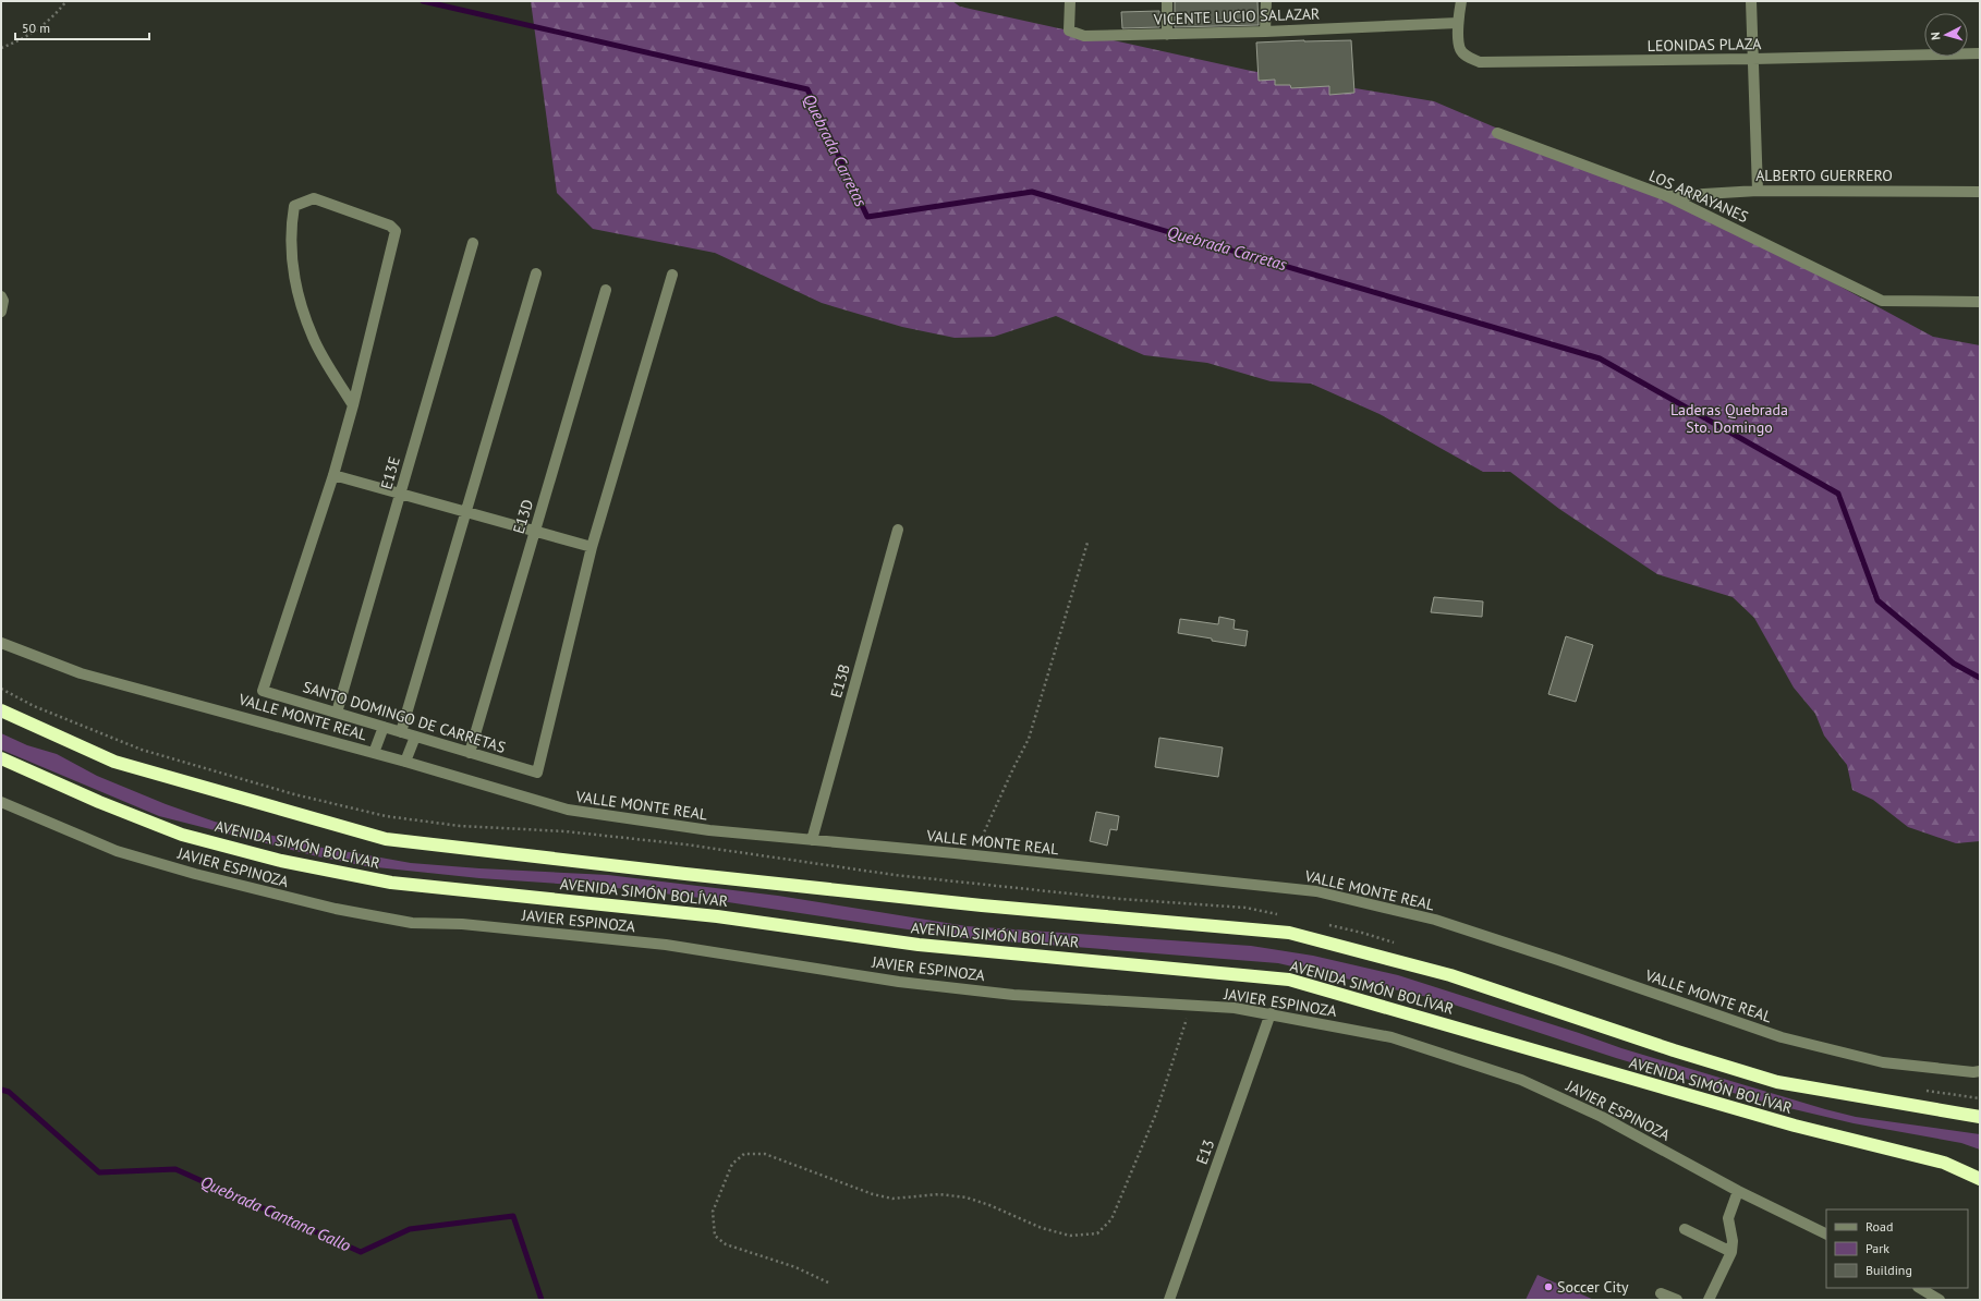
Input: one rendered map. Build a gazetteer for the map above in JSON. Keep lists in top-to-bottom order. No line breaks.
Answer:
{"streets":{"highway":["AVENIDA SIMÓN BOLÍVAR"],"street":["VICENTE LUCIO SALAZAR","LEONIDAS PLAZA","ALBERTO GUERRERO","LOS ARRAYANES","E13E","E13D","E13B","VALLE MONTE REAL","SANTO DOMINGO DE CARRETAS","JAVIER ESPINOZA","E13"]},"crossings":[["VICENTE LUCIO SALAZAR","LEONIDAS PLAZA"],["ALBERTO GUERRERO","LOS ARRAYANES"],["E13E","SANTO DOMINGO DE CARRETAS"],["E13D","SANTO DOMINGO DE CARRETAS"],["E13B","VALLE MONTE REAL"],["JAVIER ESPINOZA","E13"]],"water":["Quebrada Carretas","Quebrada Cantana Gallo"],"parks":["Laderas Quebrada Sto. Domingo"],"places":["Soccer City"],"legend":["Road","Park","Building"],"scale_bar":"50 m","north":"left"}
